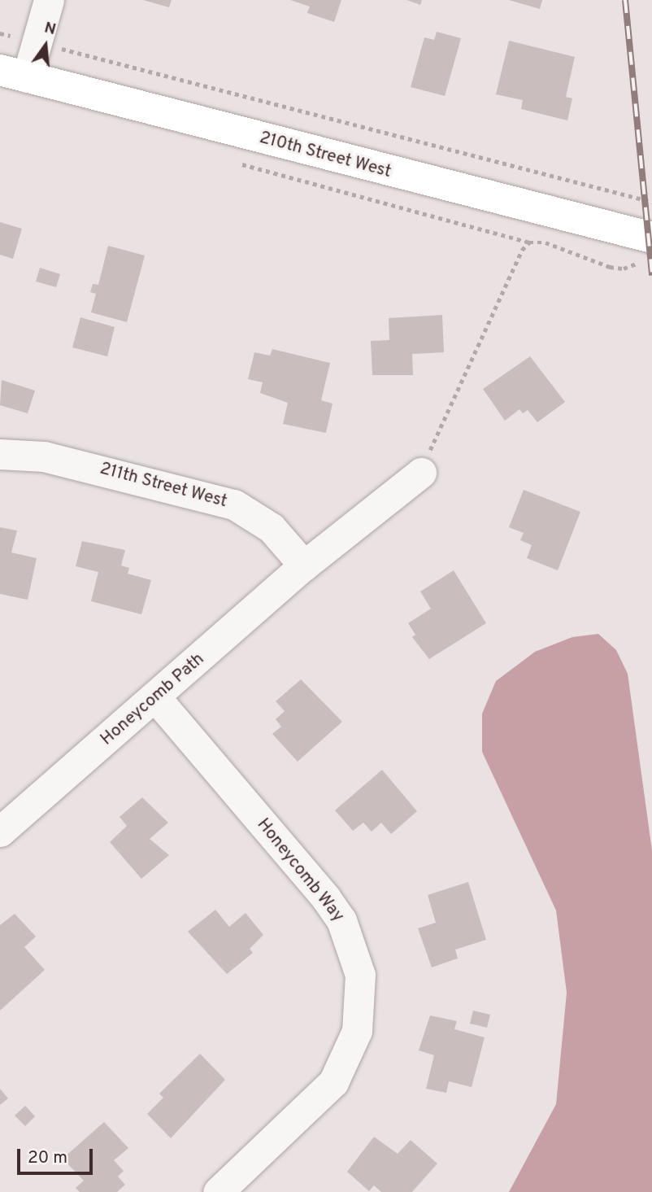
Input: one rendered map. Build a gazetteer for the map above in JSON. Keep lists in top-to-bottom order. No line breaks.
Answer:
{"streets":{"street":["210th Street West","211th Street West","Honeycomb Path","Honeycomb Way"]},"crossings":[["211th Street West","Honeycomb Path"],["Honeycomb Path","Honeycomb Way"]],"scale_bar":"20 m","north":"top"}
